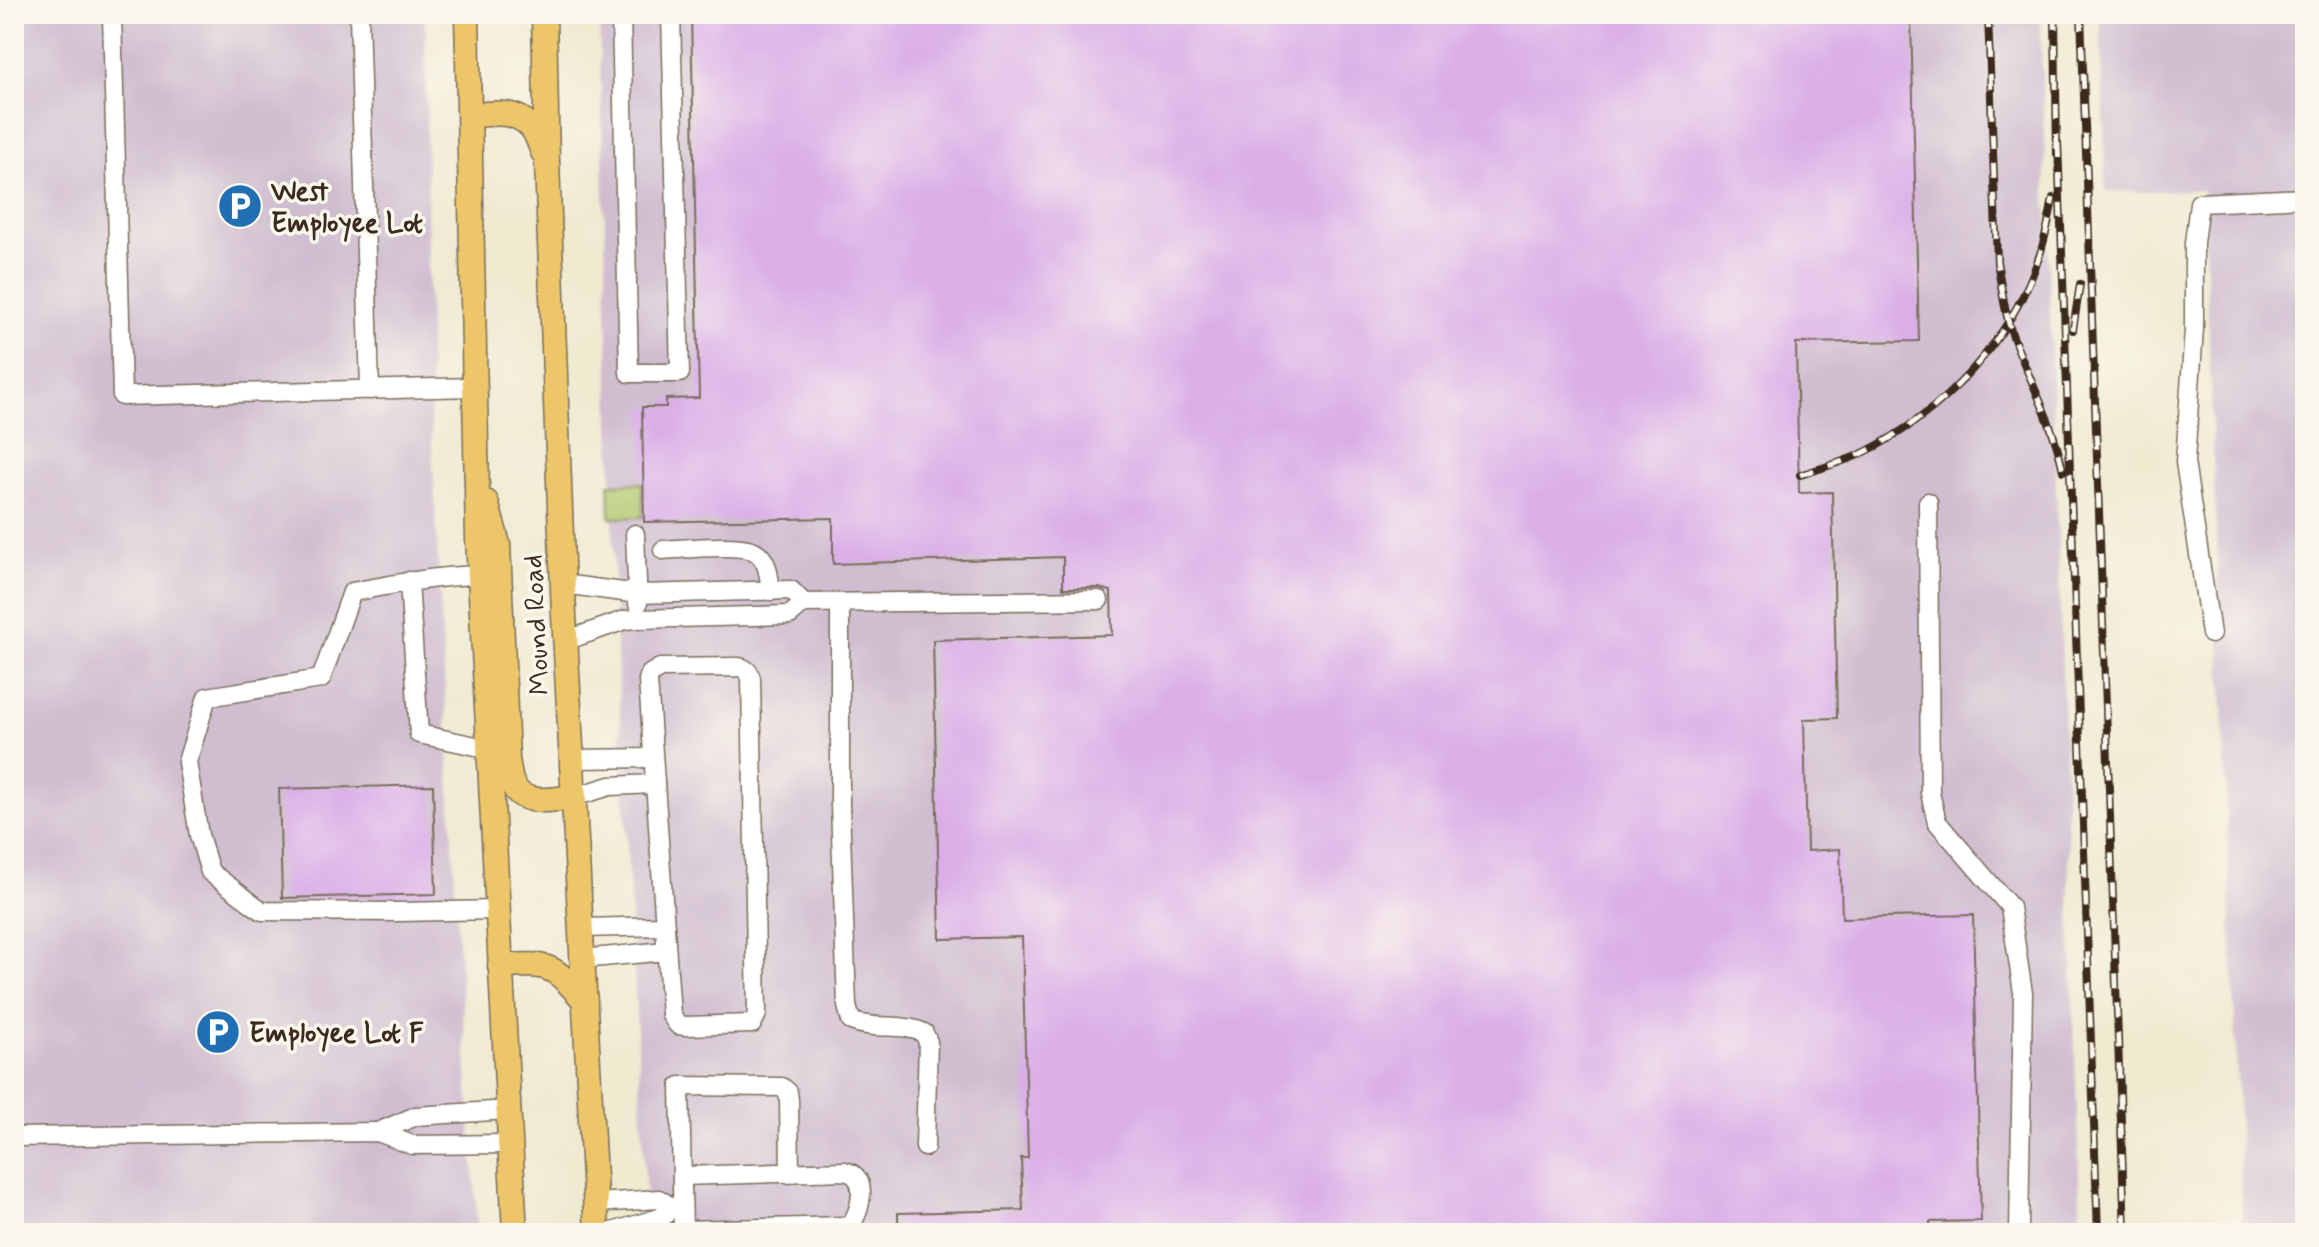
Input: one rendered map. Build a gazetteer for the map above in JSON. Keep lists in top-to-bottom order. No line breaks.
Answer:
{"streets":{"main road":["Mound Road"]},"places":{"parking":["West Employee Lot","Employee Lot F"]}}
